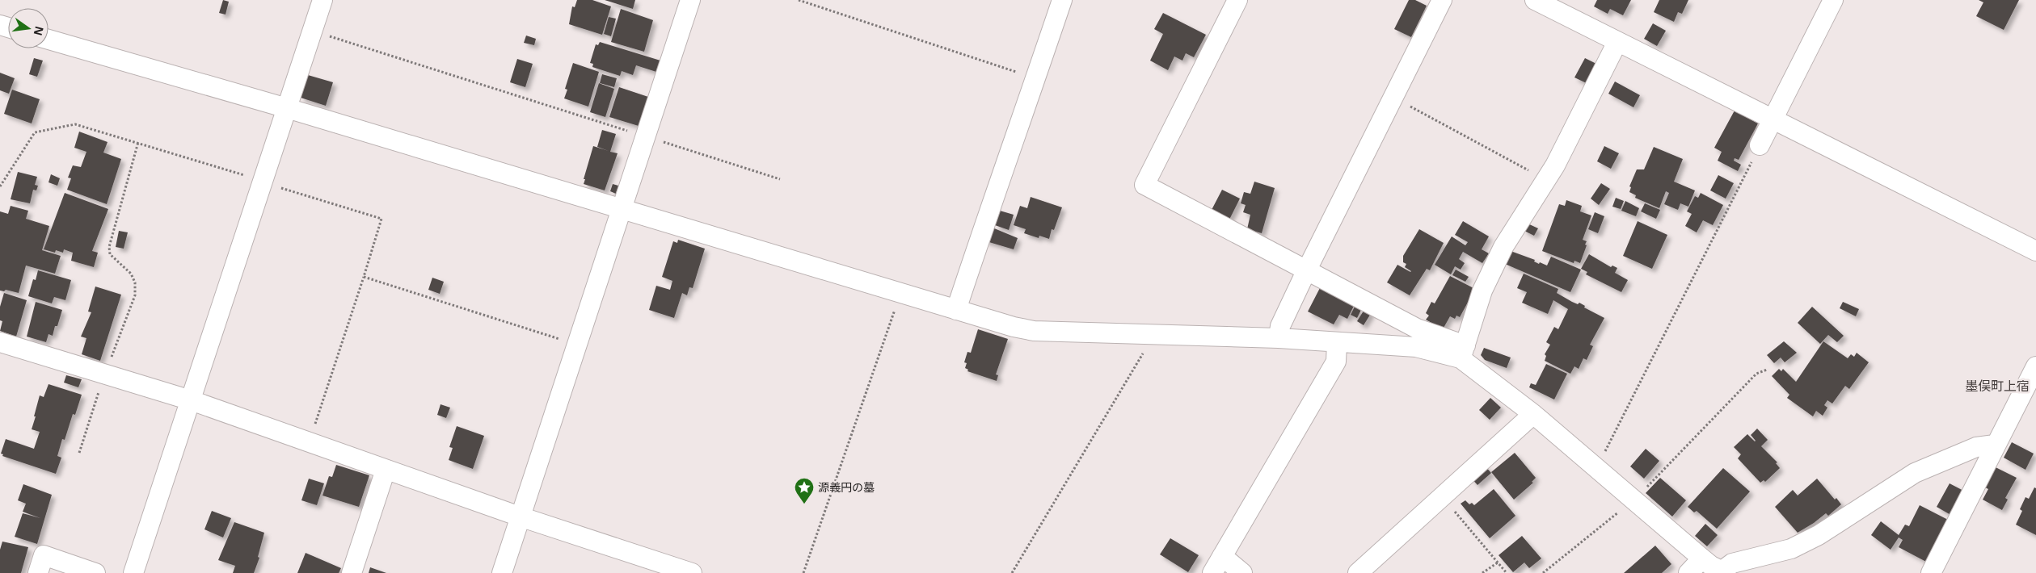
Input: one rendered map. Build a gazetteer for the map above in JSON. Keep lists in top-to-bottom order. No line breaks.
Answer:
{"districts":["墨俣町上宿"],"places":{"place":["源義円の墓"]},"north":"right"}
